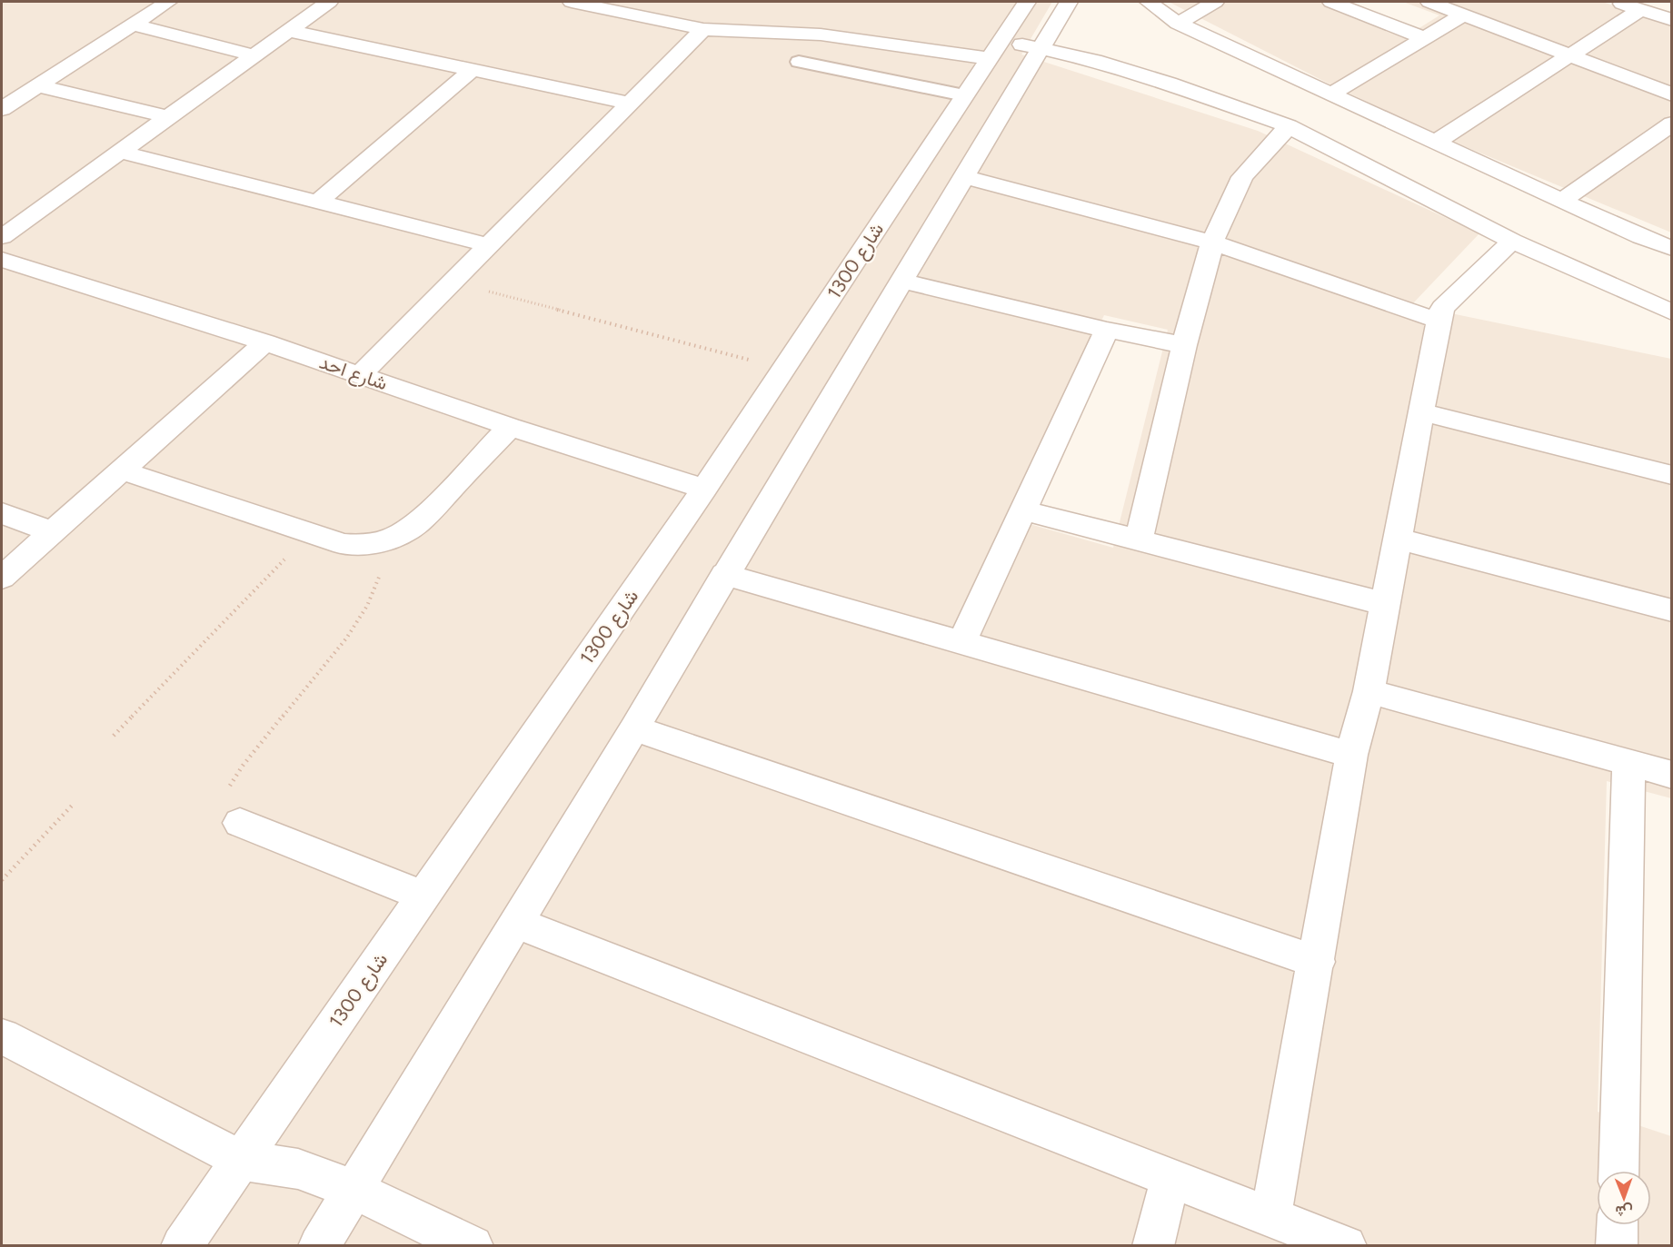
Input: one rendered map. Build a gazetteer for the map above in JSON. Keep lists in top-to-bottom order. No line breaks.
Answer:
{"streets":{"street":["شارع 1300","شارع احد"]},"crossings":[["شارع 1300","شارع احد"]],"north":"bottom"}
